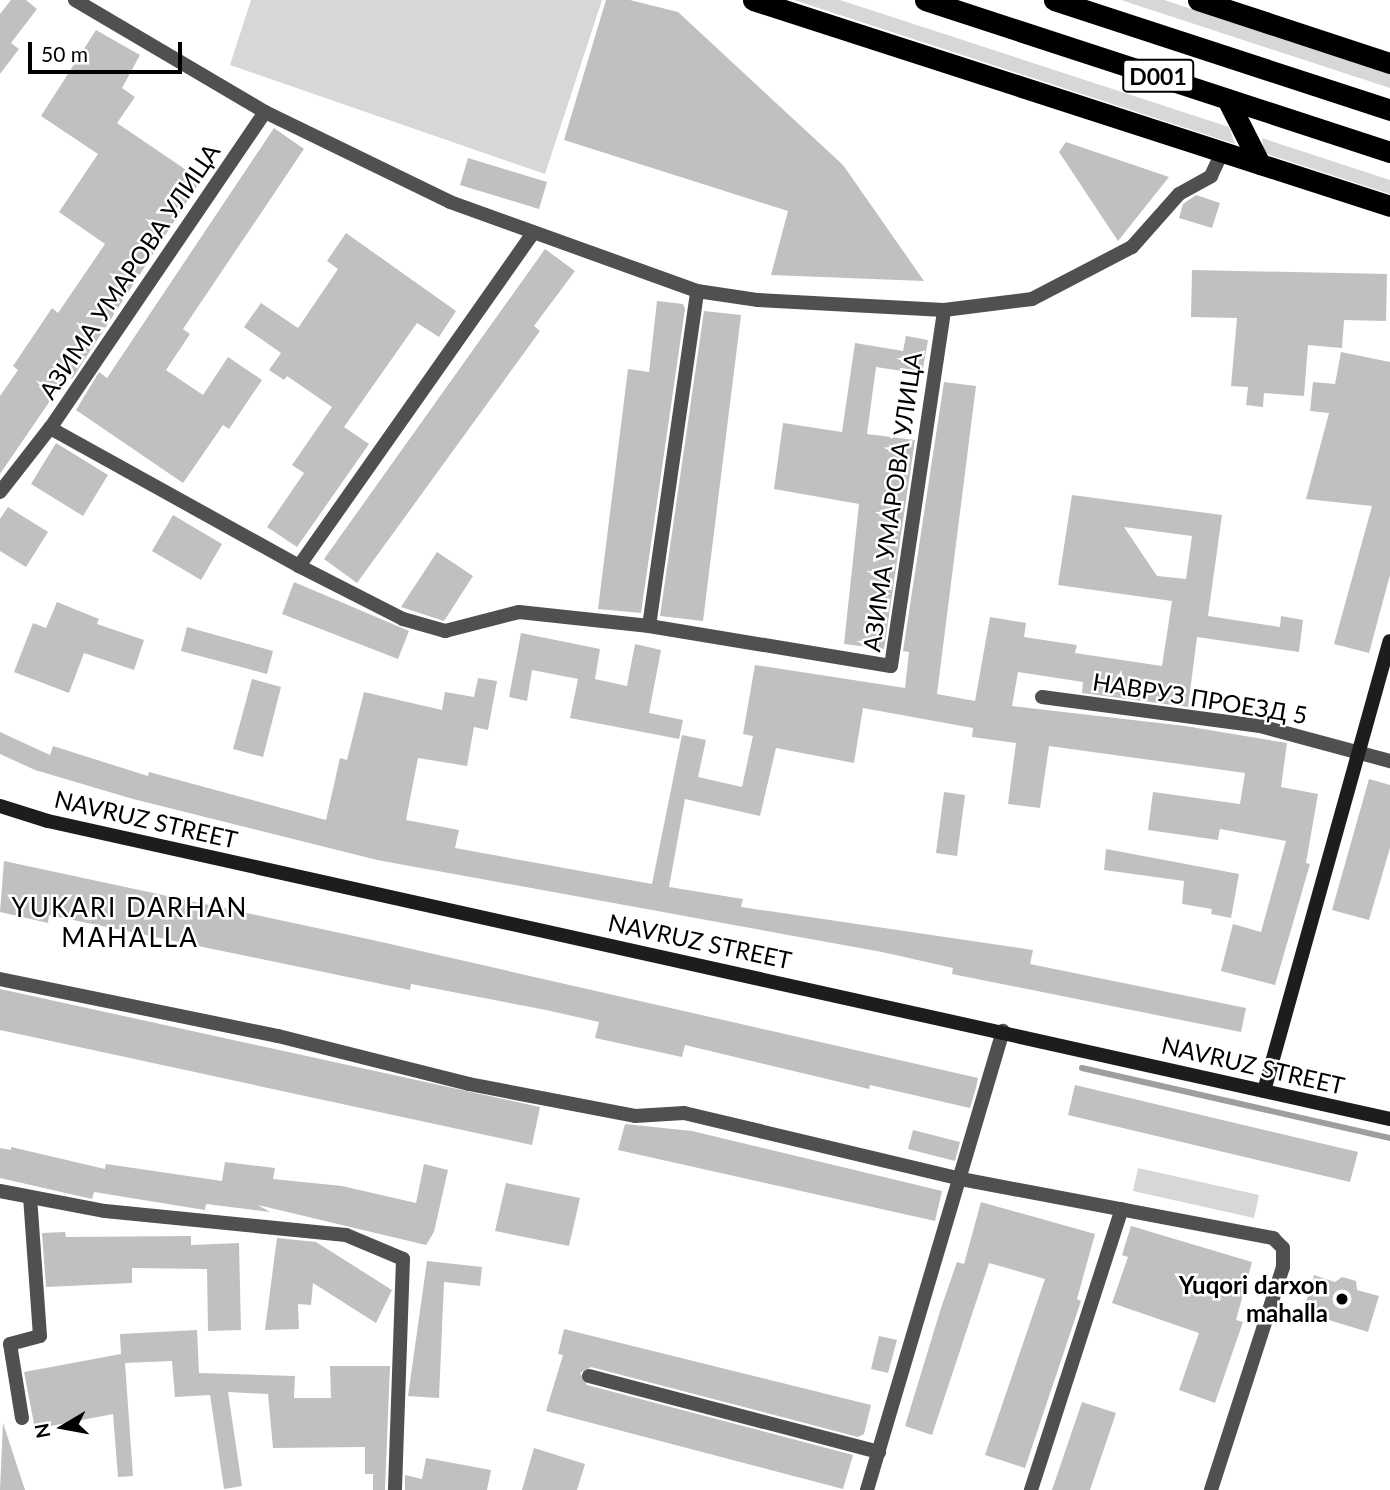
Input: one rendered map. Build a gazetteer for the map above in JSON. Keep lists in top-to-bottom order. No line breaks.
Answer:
{"streets":{"highway":["D001"],"street":["АЗИМА УМАРОВА УЛИЦА","НАВРУЗ ПРОЕЗД 5","NAVRUZ STREET"]},"districts":["YUKARI DARHAN MAHALLA"],"places":["Yuqori darxon mahalla"],"scale_bar":"50 m","north":"left"}
